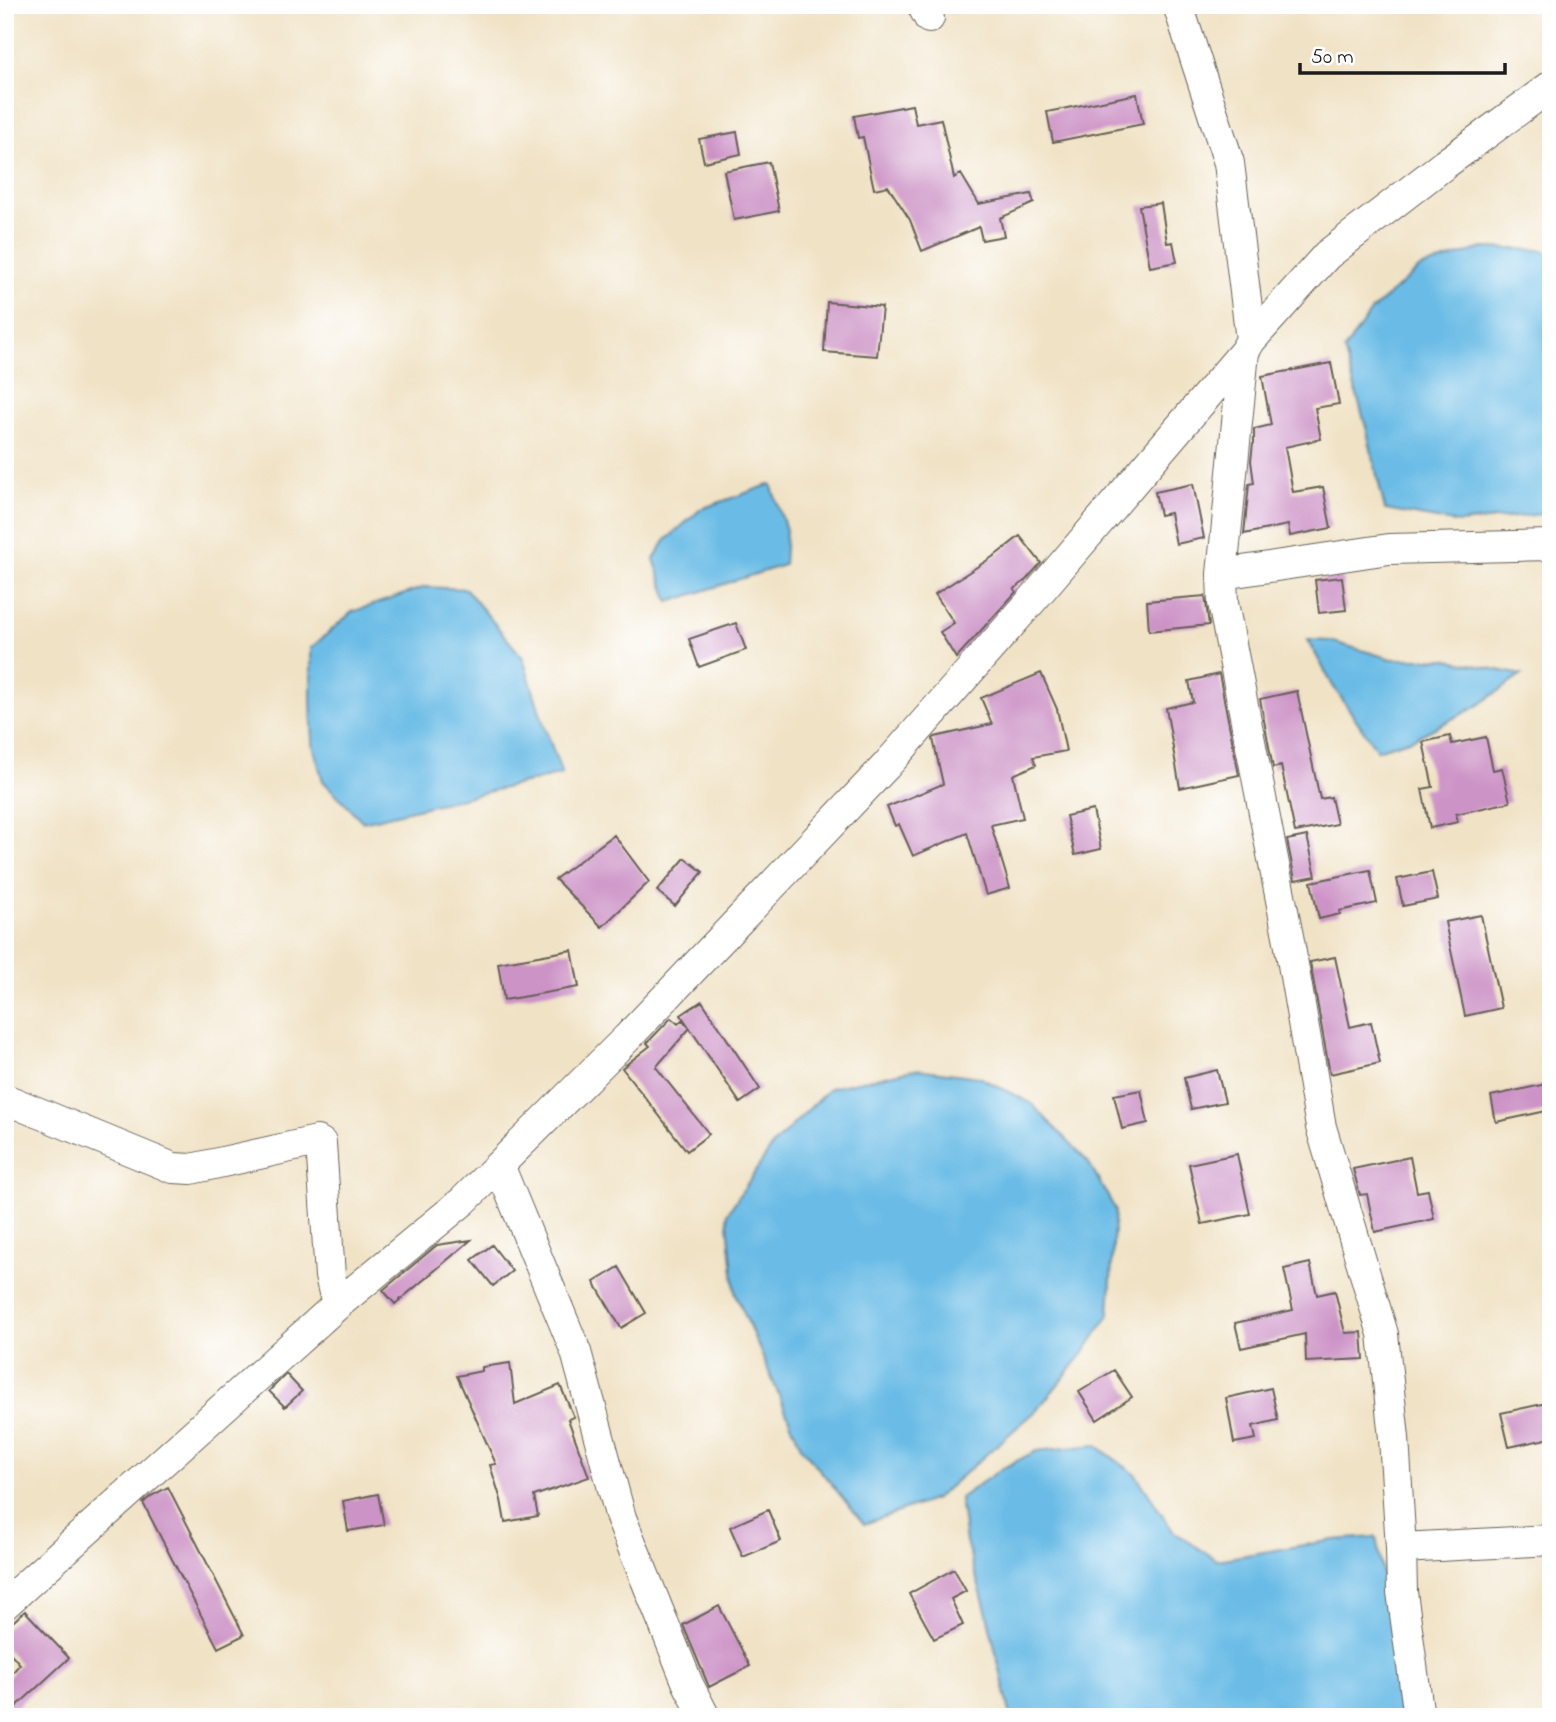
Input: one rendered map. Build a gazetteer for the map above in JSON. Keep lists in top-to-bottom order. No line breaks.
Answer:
{"scale_bar":"50 m"}
